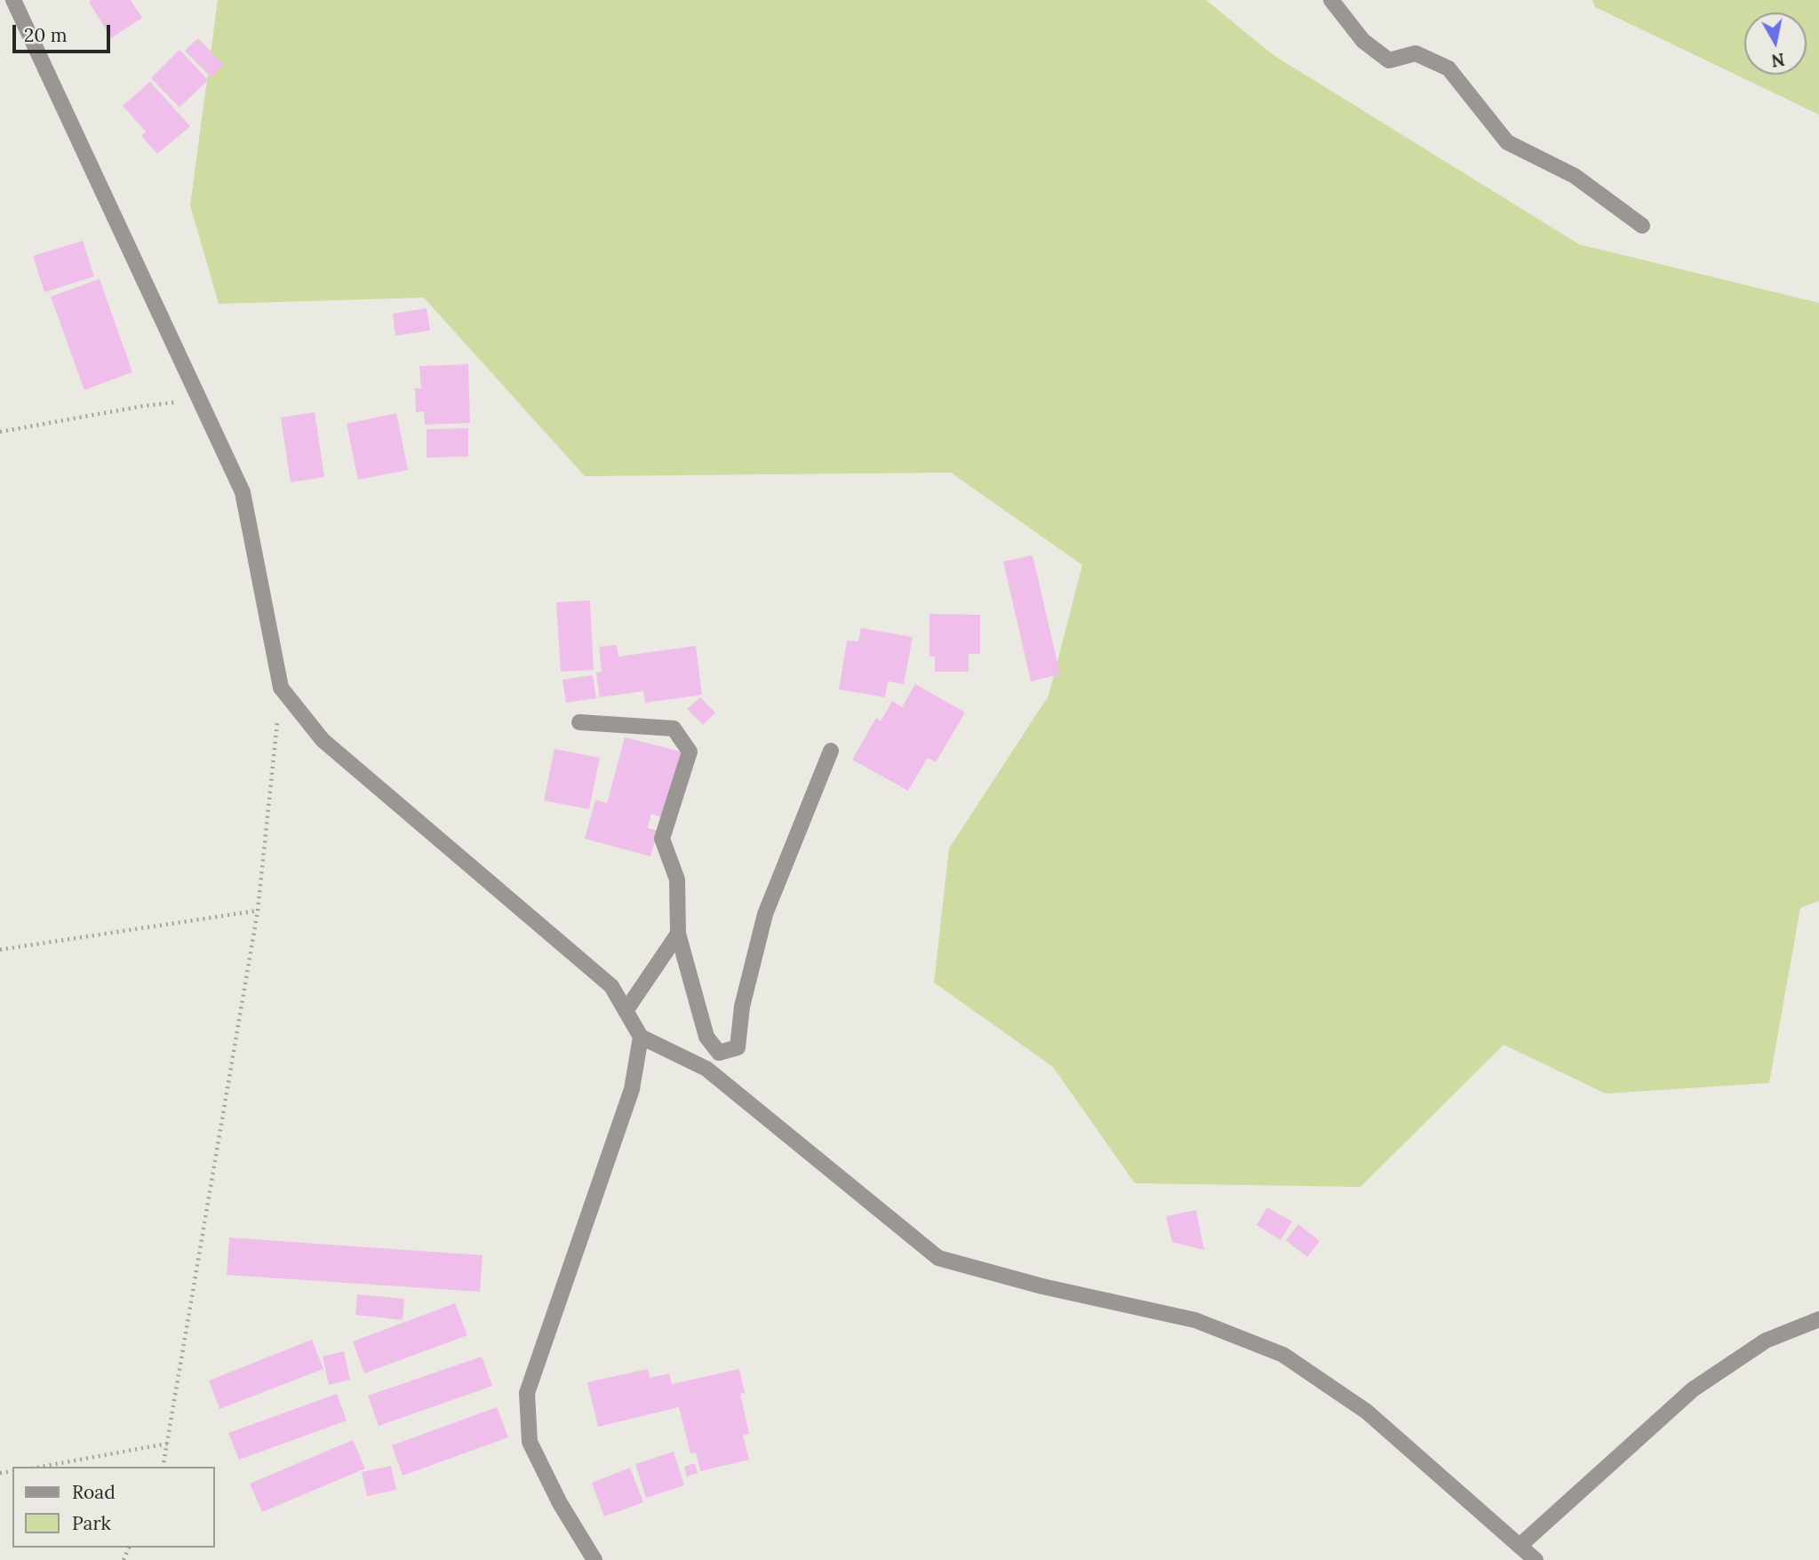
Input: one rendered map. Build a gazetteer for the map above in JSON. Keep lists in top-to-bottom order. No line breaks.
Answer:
{"legend":["Road","Park"],"scale_bar":"20 m","north":"bottom"}
